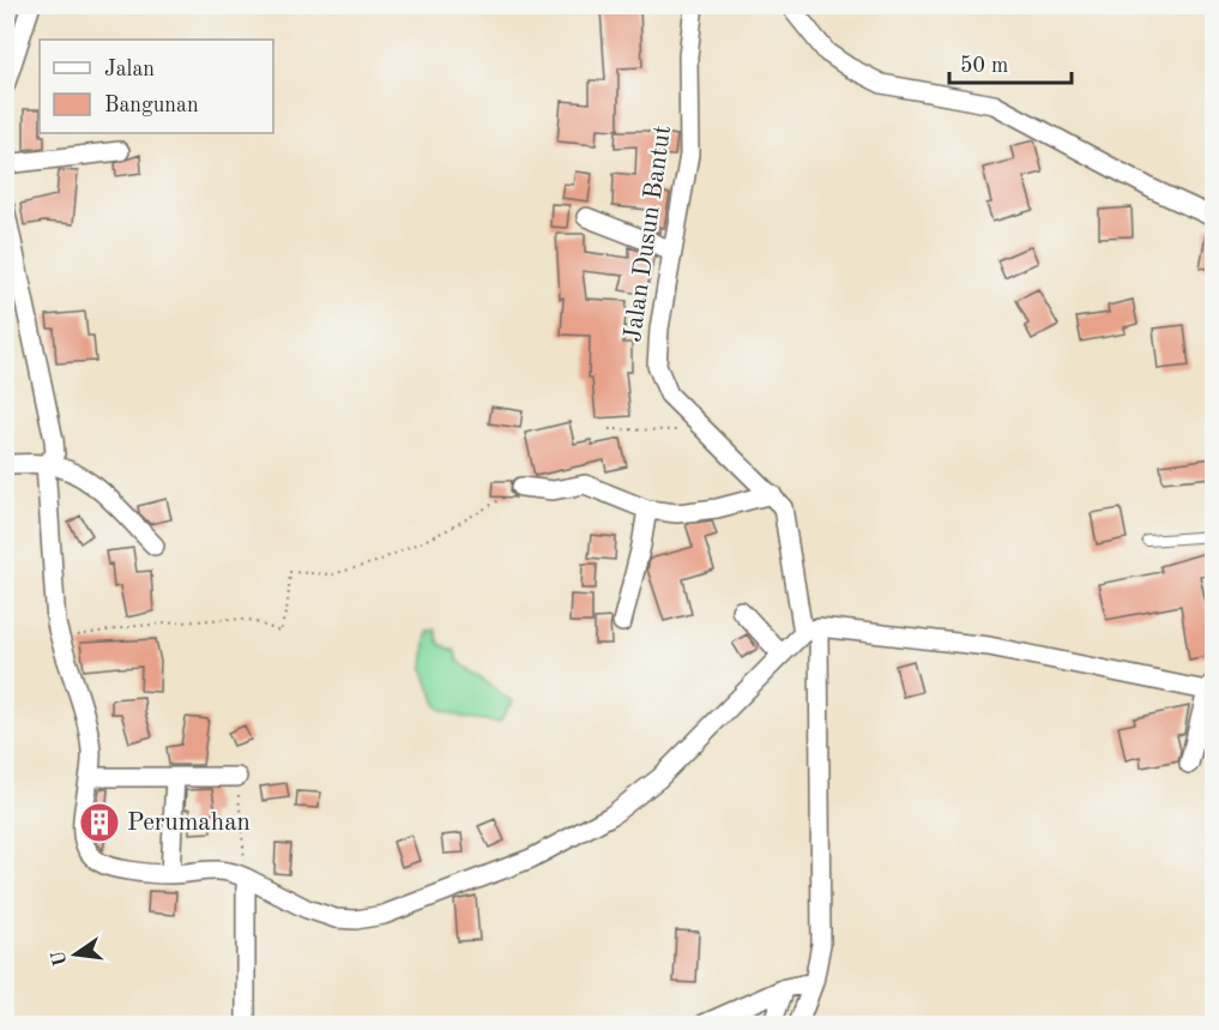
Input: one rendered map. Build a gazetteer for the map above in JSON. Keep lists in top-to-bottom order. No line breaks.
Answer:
{"streets":{"street":["Jalan Dusun Bantut"]},"places":{"building":["Perumahan"]},"legend":["Jalan","Bangunan"],"scale_bar":"50 m","north":"left"}
